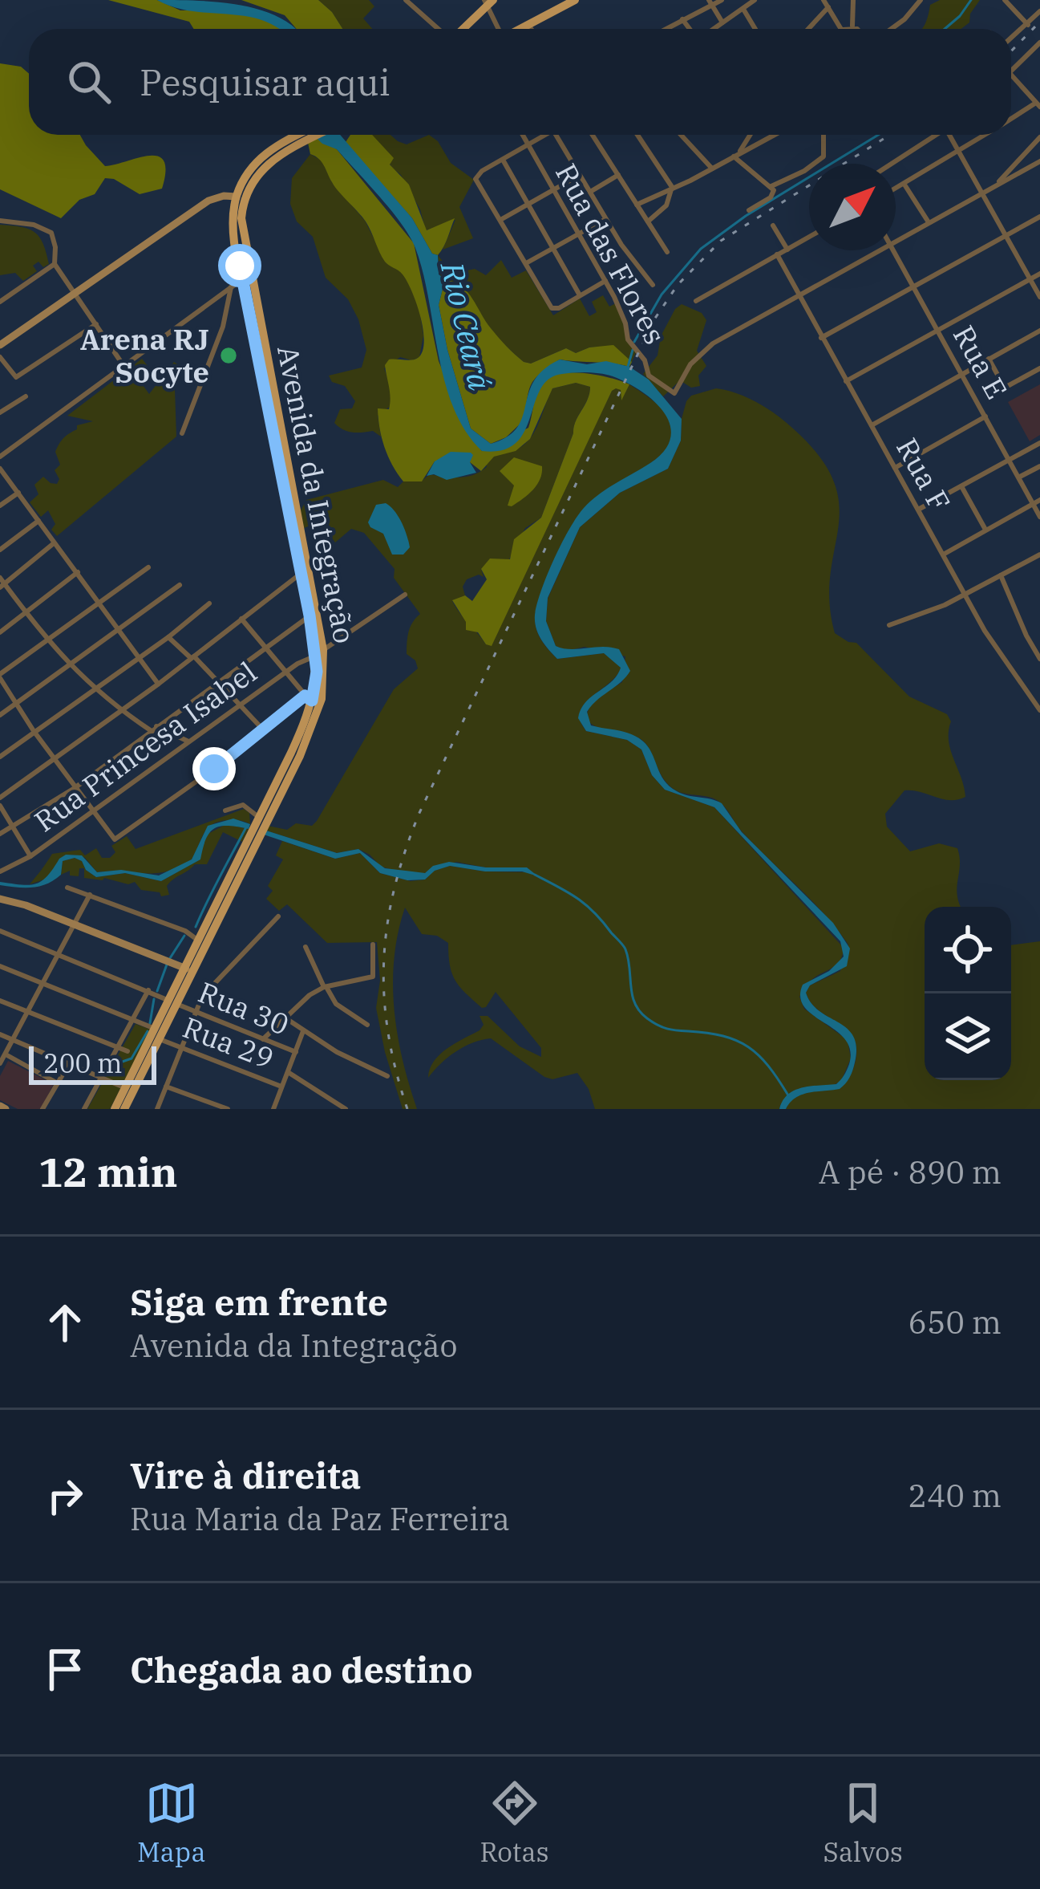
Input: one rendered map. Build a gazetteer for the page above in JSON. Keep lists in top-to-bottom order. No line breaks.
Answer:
{"streets":{"main road":["Avenida da Integração"],"street":["Rua das Flores","Rua E","Rua F","Rua Princesa Isabel","Rua 30","Rua 29"]},"crossings":[["Rua das Flores","Rua F"],["Avenida da Integração","Rua Princesa Isabel"],["Avenida da Integração","Rua 30"],["Avenida da Integração","Rua 29"]],"water":["Rio Ceará"],"places":["Arena RJ Socyte"],"scale_bar":"200 m","north":"top right","page":{"search":"Pesquisar aqui","scale":"200 m","heading":["12 min","A pé · 890 m"],"list":[["Siga em frente","Avenida da Integração","650 m"],["Vire à direita","Rua Maria da Paz Ferreira","240 m"],"Chegada ao destino"],"nav":["Mapa","Rotas","Salvos"]}}
